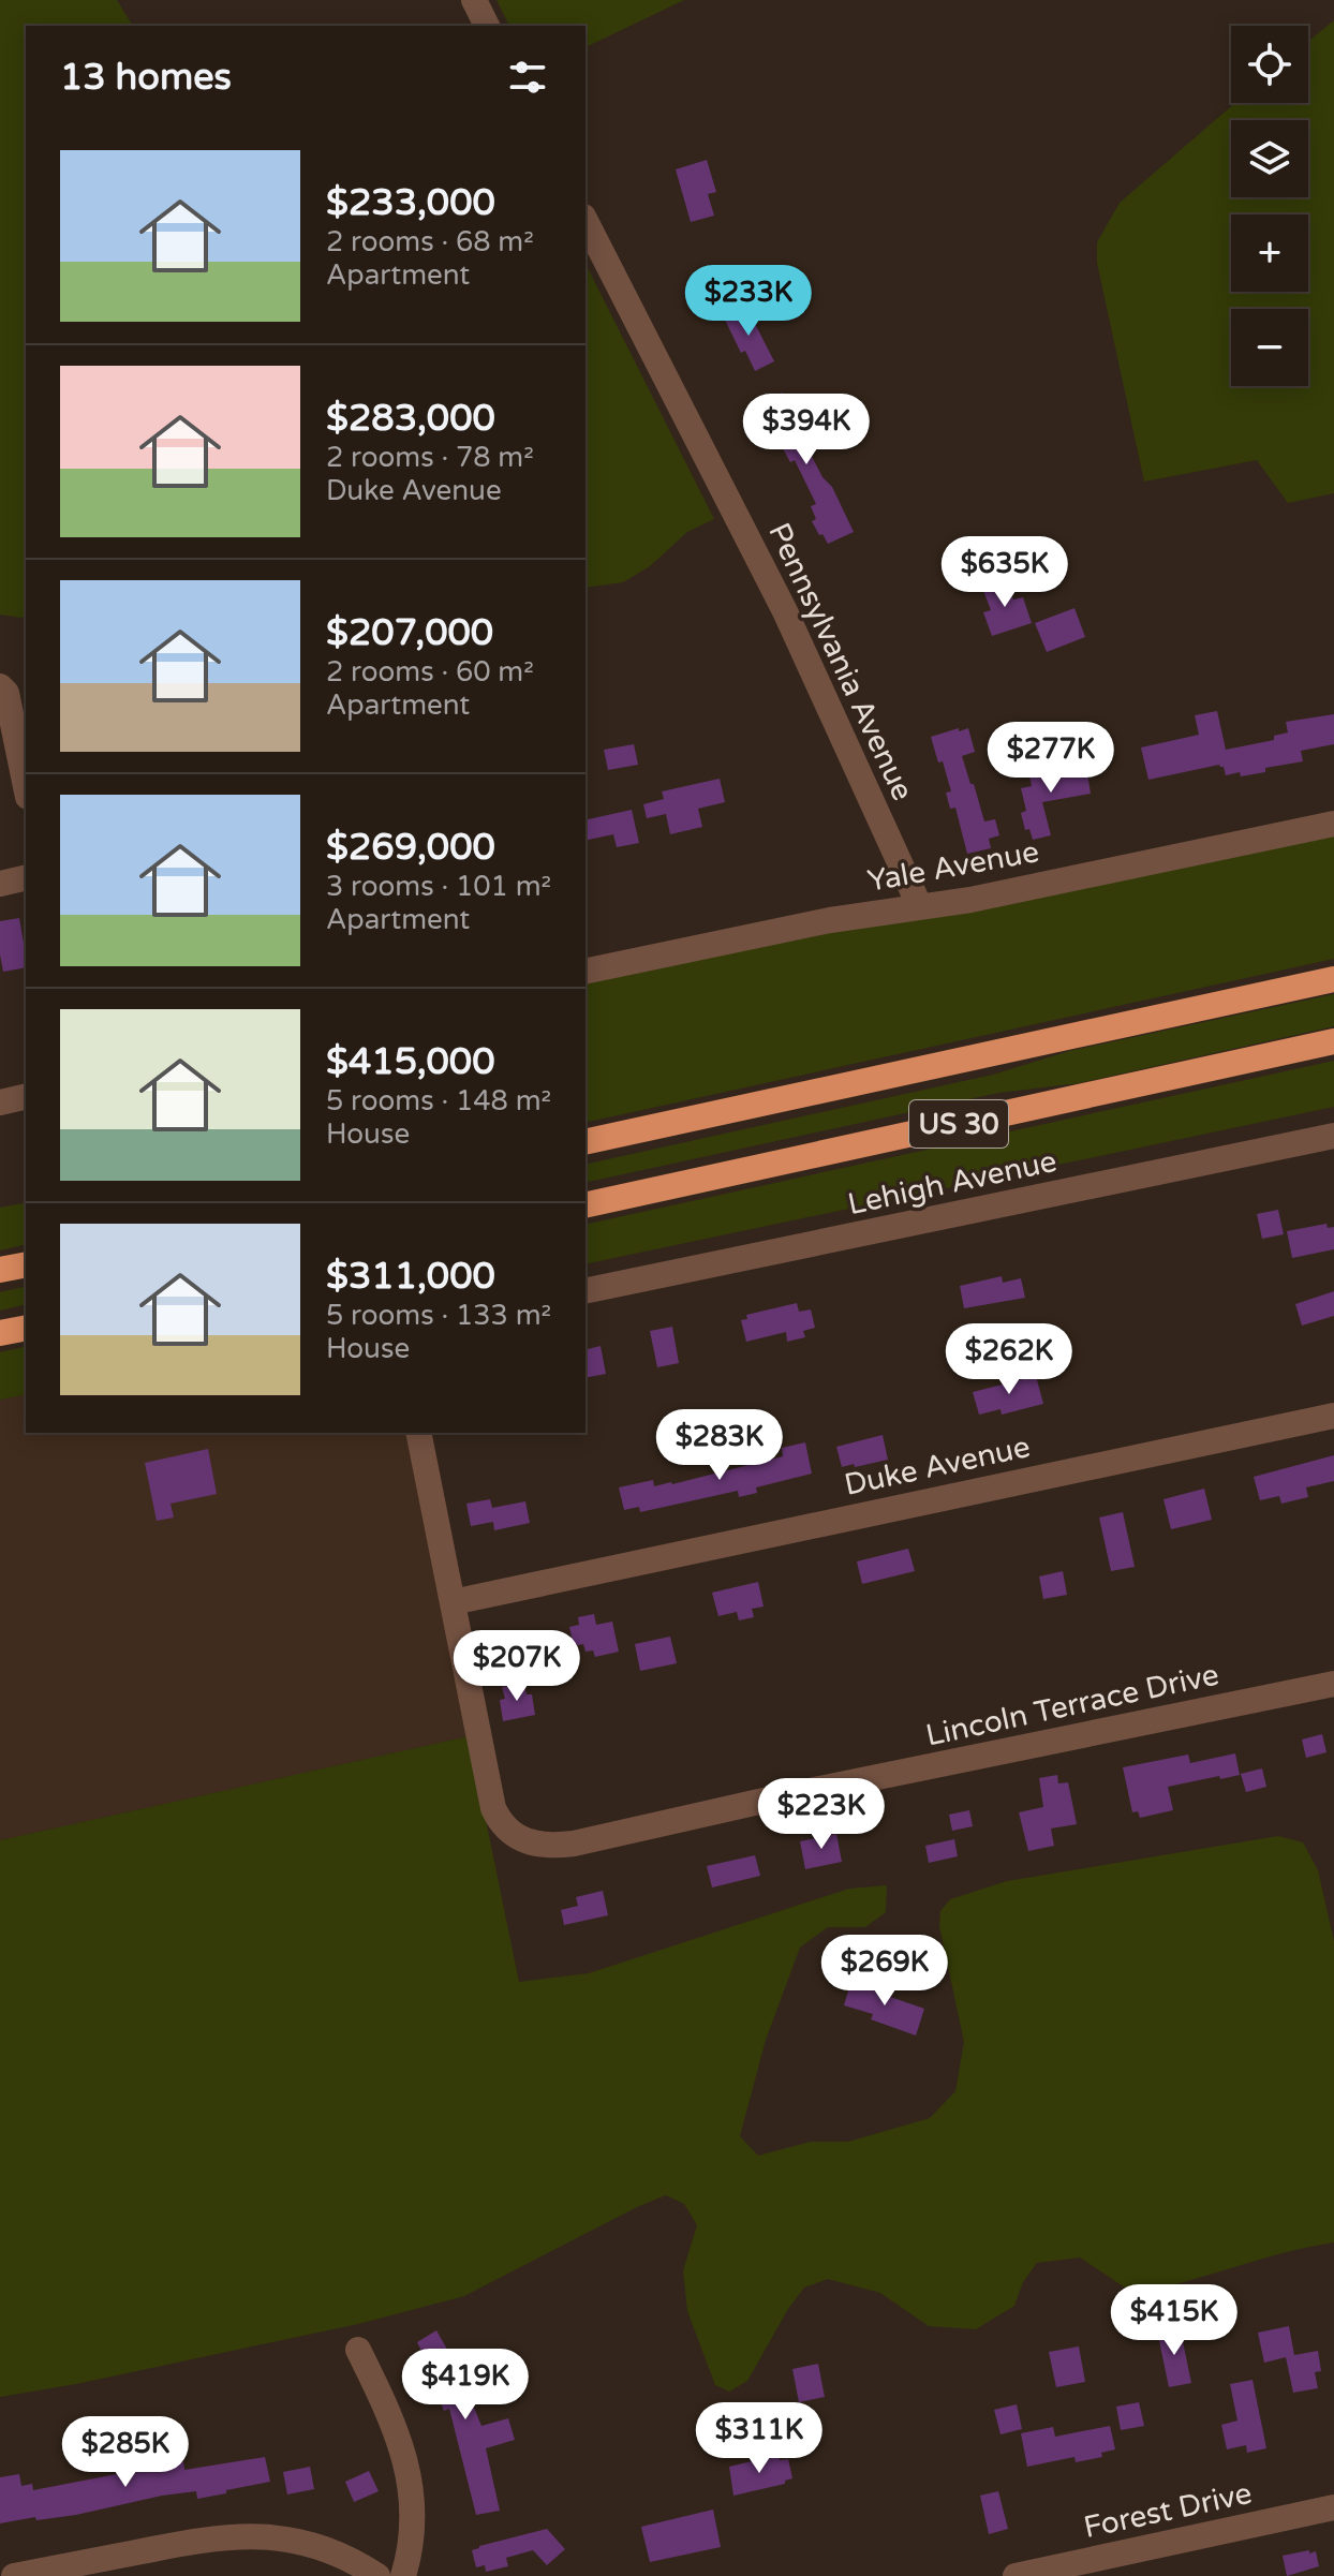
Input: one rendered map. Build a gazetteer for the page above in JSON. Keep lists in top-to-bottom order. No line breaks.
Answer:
{"streets":{"highway":["US 30"],"street":["Pennsylvania Avenue","Yale Avenue","Lehigh Avenue","Duke Avenue","Lincoln Terrace Drive","Forest Drive"]},"crossings":[["Pennsylvania Avenue","Yale Avenue"],["Duke Avenue","Lincoln Terrace Drive"]],"page":{"map_buttons":["+","−"],"heading":"13 homes","list":[{"name":"$233,000","note":"2 rooms · 68 m² · Apartment"},{"name":"$283,000","note":"2 rooms · 78 m² · Duke Avenue"},{"name":"$207,000","note":"2 rooms · 60 m² · Apartment"},{"name":"$269,000","note":"3 rooms · 101 m² · Apartment"},{"name":"$415,000","note":"5 rooms · 148 m² · House"},{"name":"$311,000","note":"5 rooms · 133 m² · House"}],"price":["$233K","$394K","$635K","$277K","$262K","$283K","$207K","$223K","$269K","$415K","$419K","$311K","$285K"]}}
